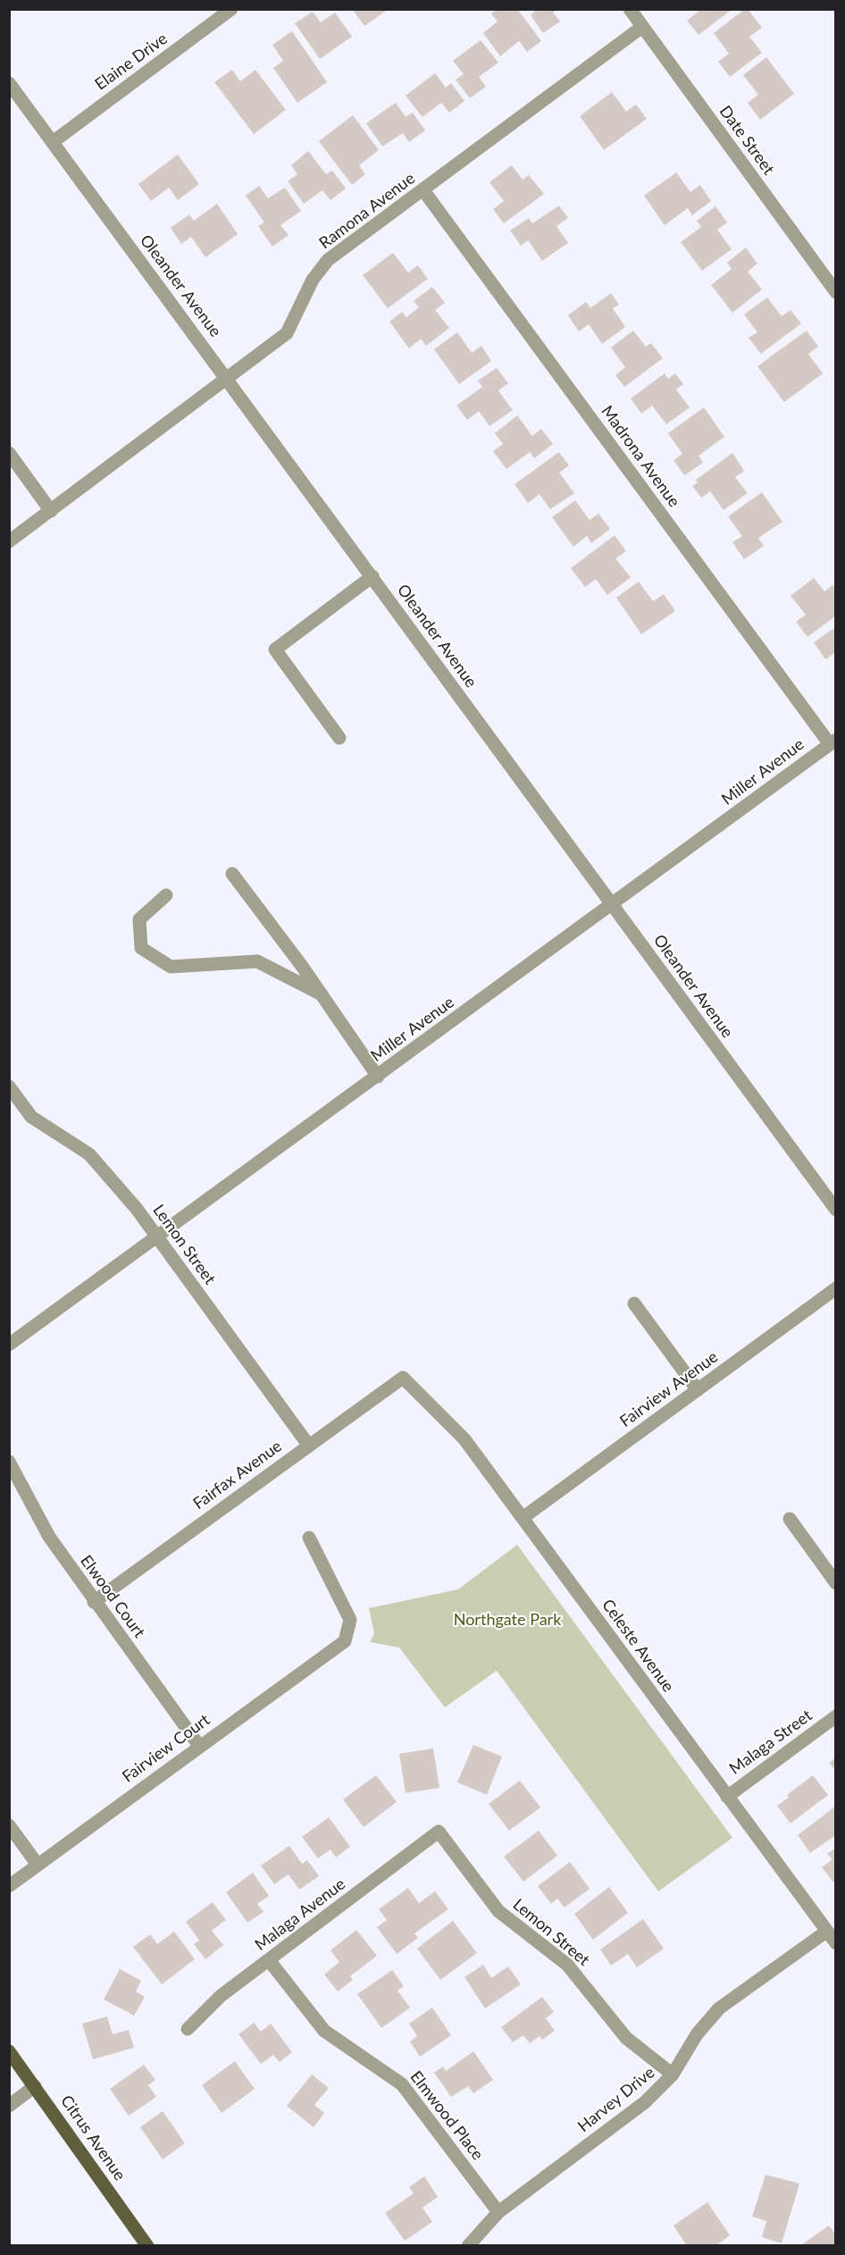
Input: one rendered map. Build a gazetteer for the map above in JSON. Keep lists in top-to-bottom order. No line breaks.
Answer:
{"streets":{"main road":["Citrus Avenue"],"street":["Elaine Drive","Date Street","Ramona Avenue","Oleander Avenue","Madrona Avenue","Miller Avenue","Lemon Street","Fairview Avenue","Fairfax Avenue","Elwood Court","Celeste Avenue","Malaga Street","Fairview Court","Malaga Avenue","Harvey Drive","Elmwood Place"]},"crossings":[["Elaine Drive","Oleander Avenue"],["Date Street","Ramona Avenue"],["Ramona Avenue","Oleander Avenue"],["Ramona Avenue","Madrona Avenue"],["Oleander Avenue","Miller Avenue"],["Madrona Avenue","Miller Avenue"],["Miller Avenue","Lemon Street"],["Lemon Street","Fairfax Avenue"],["Lemon Street","Malaga Avenue"],["Lemon Street","Harvey Drive"],["Fairview Avenue","Celeste Avenue"],["Fairfax Avenue","Elwood Court"],["Fairfax Avenue","Celeste Avenue"],["Elwood Court","Fairview Court"],["Celeste Avenue","Malaga Street"],["Celeste Avenue","Harvey Drive"],["Malaga Avenue","Elmwood Place"],["Harvey Drive","Elmwood Place"]],"parks":["Northgate Park"]}
